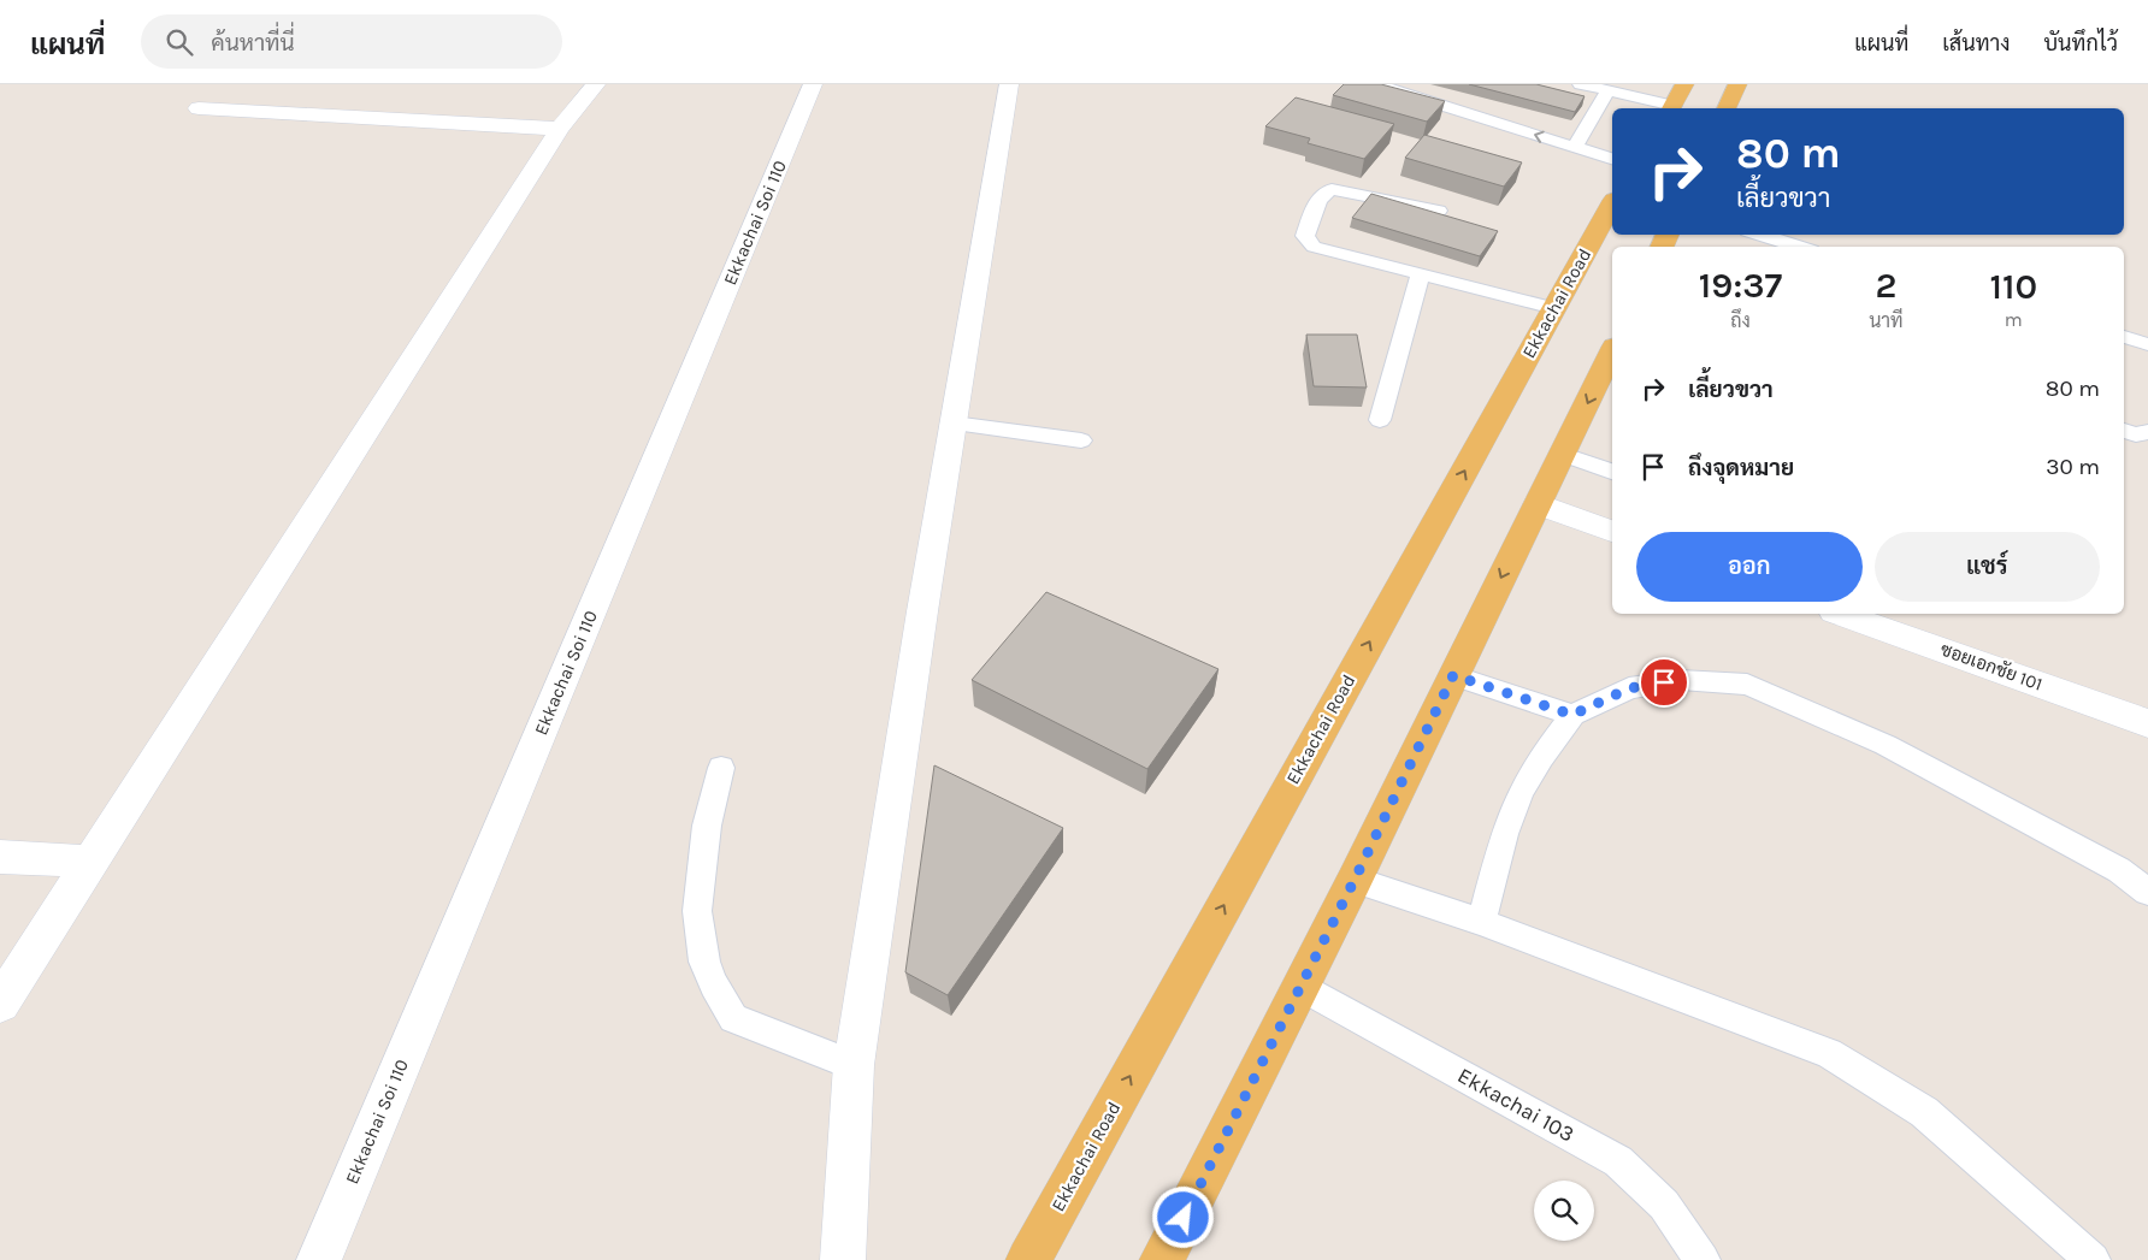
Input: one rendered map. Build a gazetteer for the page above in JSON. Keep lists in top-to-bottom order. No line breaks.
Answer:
{"streets":{"main road":["Ekkachai Road"],"street":["Ekkachai Soi 110","ซอยเอกชัย 101"],"lane":["Ekkachai 103"]},"page":{"header":"แผนที่","search":"ค้นหาที่นี่","nav":["แผนที่","เส้นทาง","บันทึกไว้"],"turn":["80 m","เลี้ยวขวา"],"eta":["19:37","ถึง","2","นาที","110","m"],"list":[{"name":"เลี้ยวขวา","value":"80 m"},{"name":"ถึงจุดหมาย","value":"30 m"}],"buttons":["ออก","แชร์"]}}
